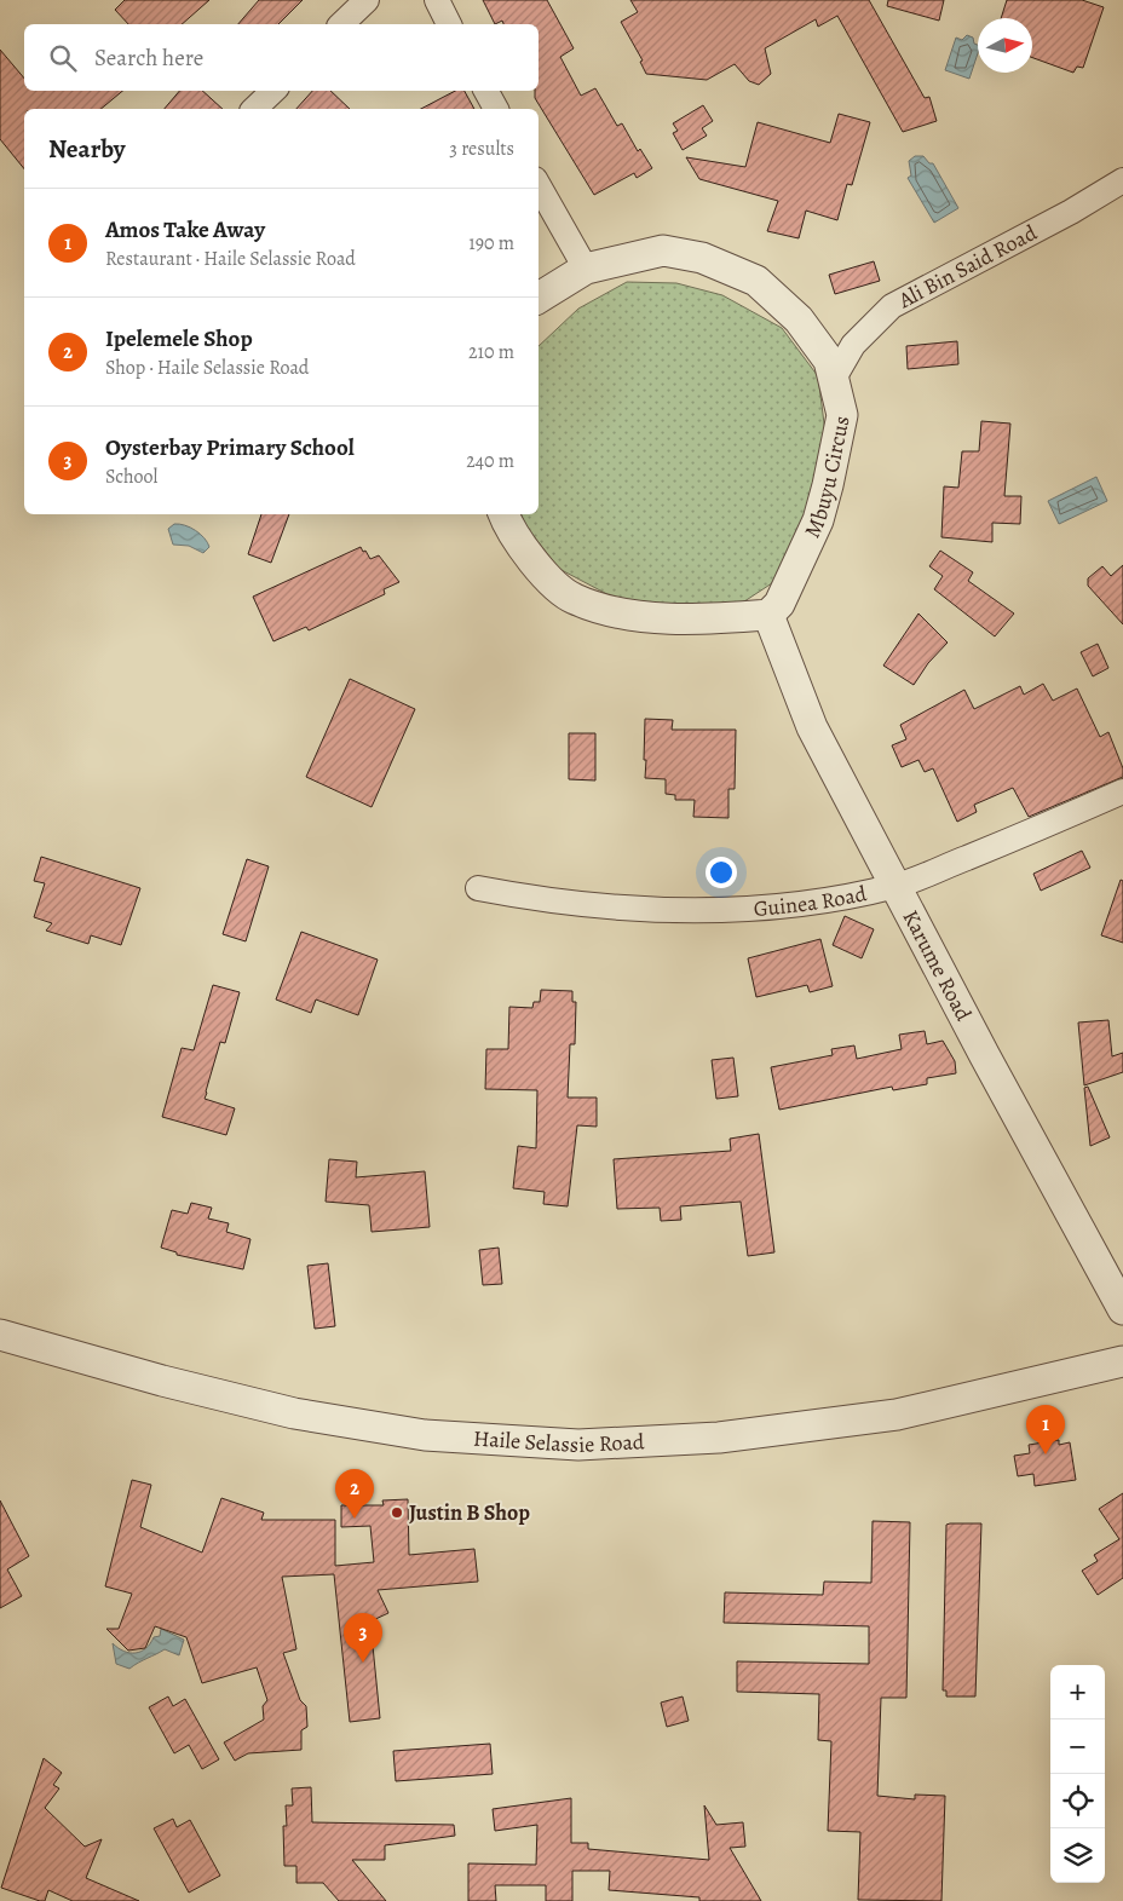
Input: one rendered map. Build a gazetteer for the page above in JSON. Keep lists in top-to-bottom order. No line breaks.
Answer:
{"streets":{"street":["Ali Bin Said Road","Mbuyu Circus","Guinea Road","Karume Road","Haile Selassie Road"]},"crossings":[["Ali Bin Said Road","Mbuyu Circus"],["Mbuyu Circus","Karume Road"],["Guinea Road","Karume Road"]],"places":["Justin B Shop"],"north":"right","page":{"search":"Search here","heading":["Nearby","3 results"],"list":[{"mark":"1","name":"Amos Take Away","note":"Restaurant · Haile Selassie Road","value":"190 m"},{"mark":"2","name":"Ipelemele Shop","note":"Shop · Haile Selassie Road","value":"210 m"},{"mark":"3","name":"Oysterbay Primary School","note":"School","value":"240 m"}],"pins":["1","2","3"],"map_buttons":["+","−"]}}
